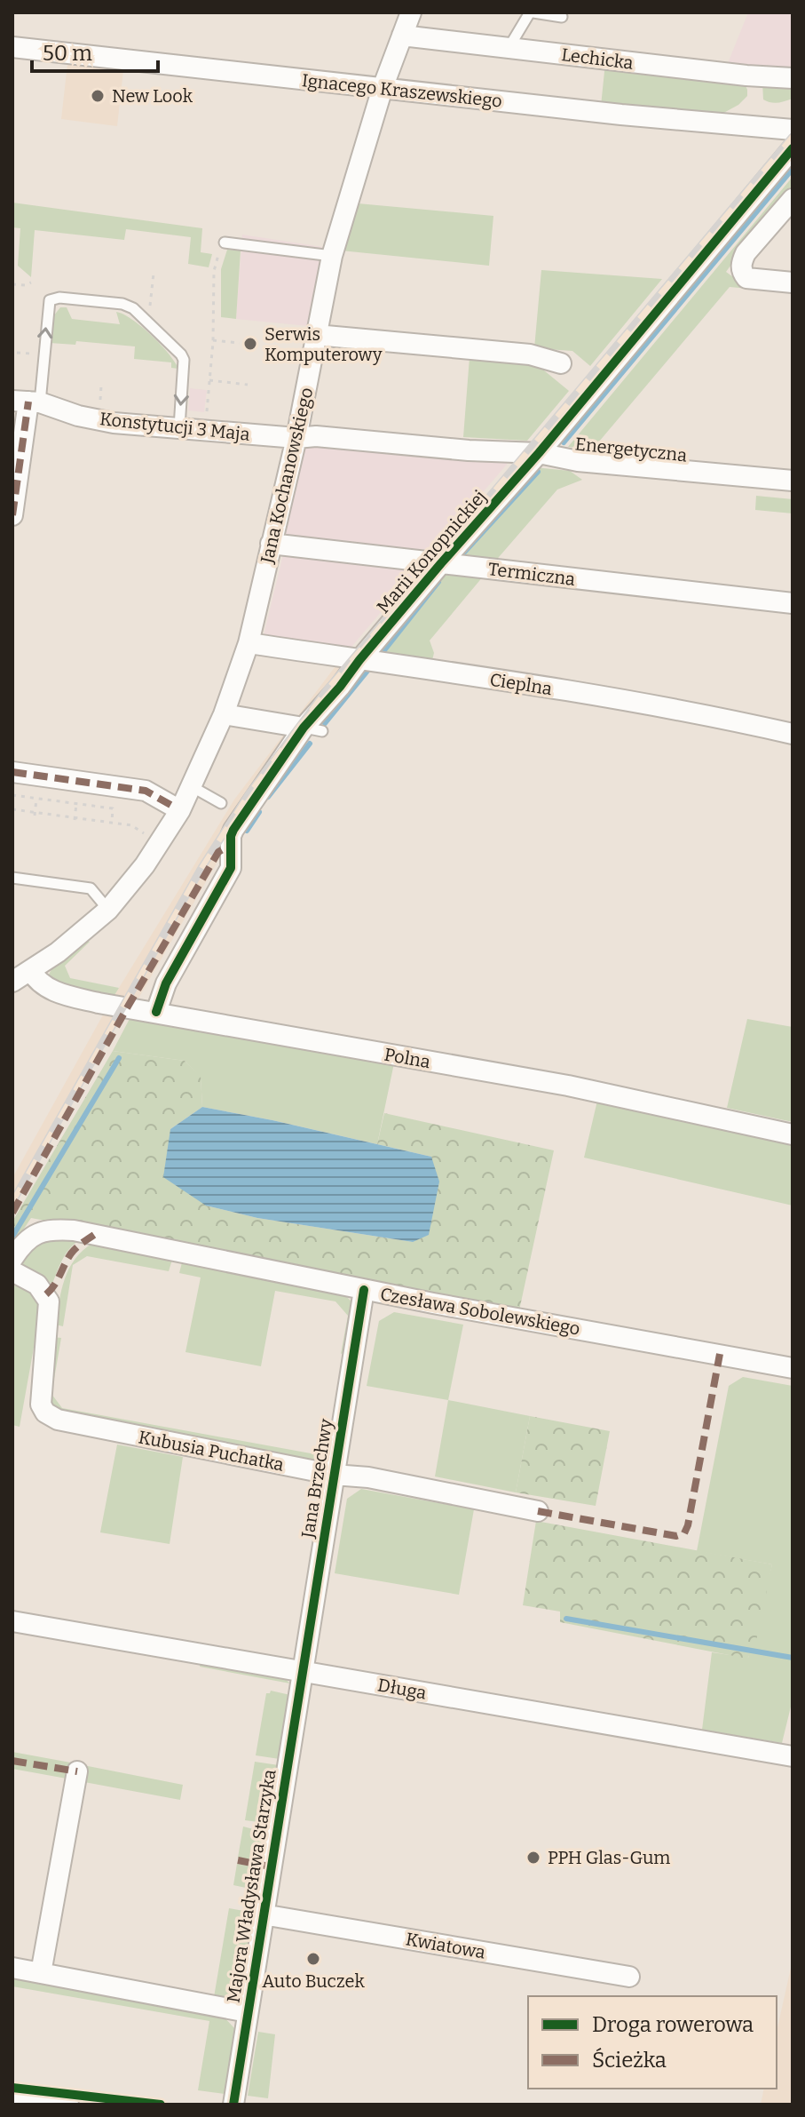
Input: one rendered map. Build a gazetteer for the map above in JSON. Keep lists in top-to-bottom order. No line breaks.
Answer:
{"streets":{"street":["Lechicka","Ignacego Kraszewskiego","Konstytucji 3 Maja","Energetyczna","Jana Kochanowskiego","Marii Konopnickiej","Termiczna","Cieplna","Polna","Czesława Sobolewskiego","Kubusia Puchatka","Jana Brzechwy","Długa","Majora Władysława Starzyka","Kwiatowa"]},"crossings":[["Lechicka","Jana Kochanowskiego"],["Ignacego Kraszewskiego","Jana Kochanowskiego"],["Konstytucji 3 Maja","Energetyczna"],["Konstytucji 3 Maja","Jana Kochanowskiego"],["Energetyczna","Jana Kochanowskiego"],["Energetyczna","Marii Konopnickiej"],["Jana Kochanowskiego","Termiczna"],["Jana Kochanowskiego","Cieplna"],["Marii Konopnickiej","Termiczna"],["Marii Konopnickiej","Cieplna"],["Marii Konopnickiej","Polna"],["Czesława Sobolewskiego","Jana Brzechwy"],["Kubusia Puchatka","Jana Brzechwy"],["Jana Brzechwy","Długa"],["Jana Brzechwy","Majora Władysława Starzyka"],["Długa","Majora Władysława Starzyka"],["Majora Władysława Starzyka","Kwiatowa"]],"places":["New Look","Serwis Komputerowy","PPH Glas-Gum","Auto Buczek"],"legend":["Droga rowerowa","Ścieżka"],"scale_bar":"50 m"}
